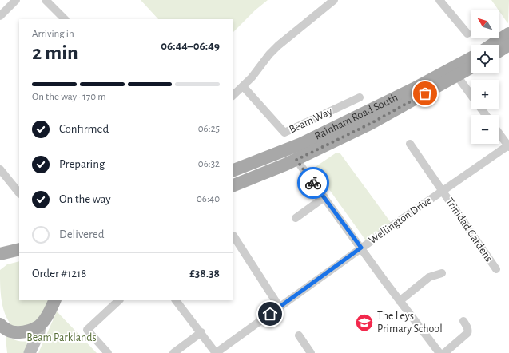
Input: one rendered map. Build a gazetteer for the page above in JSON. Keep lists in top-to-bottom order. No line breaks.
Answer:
{"streets":{"main road":["Rainham Road South"],"street":["Beam Way","Wellington Drive","Trinidad Gardens"]},"crossings":[["Wellington Drive","Trinidad Gardens"]],"parks":["Beam Parklands"],"places":{"school or university":["The Leys Primary School"]},"north":"top left","page":{"map_buttons":["+","−"],"heading":["2 min","Arriving in","06:44–06:49"],"panel":["Order #1218","£38.38"],"bar":"On the way · 170 m","list":[["Confirmed","06:25"],["Preparing","06:32"],["On the way","06:40"],"Delivered"]}}
